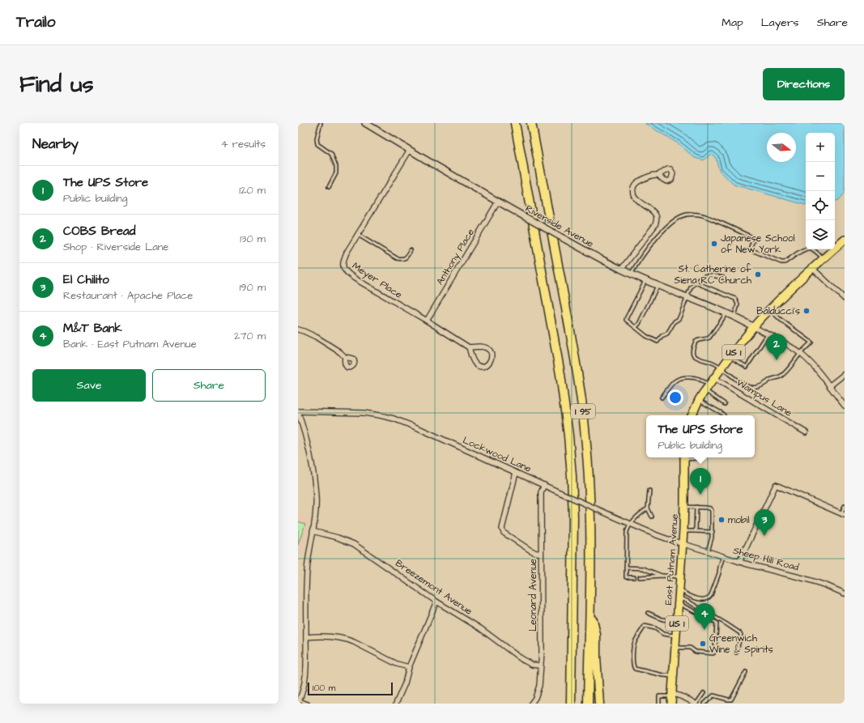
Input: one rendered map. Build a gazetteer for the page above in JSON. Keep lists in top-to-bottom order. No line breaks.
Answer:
{"streets":{"highway":["I 95"],"main road":["US 1","East Putnam Avenue"],"street":["Riverside Avenue","Anthony Place","Meyer Place","Wampus Lane","Lockwood Lane","Sheep Hill Road","Breezemont Avenue","Leonard Avenue"]},"crossings":[["Riverside Avenue","Anthony Place"],["Riverside Avenue","Meyer Place"],["Riverside Avenue","US 1"],["Anthony Place","Meyer Place"],["US 1","Wampus Lane"],["Lockwood Lane","Sheep Hill Road"],["Lockwood Lane","East Putnam Avenue"],["Lockwood Lane","Leonard Avenue"],["Sheep Hill Road","East Putnam Avenue"],["Breezemont Avenue","Leonard Avenue"]],"places":["Japanese School of New York","St. Catherine of Siena RC Church","Balducci's","mobil","Greenwich Wine & Spirits"],"scale_bar":"100 m","north":"right","page":{"header":"Trailo","nav":["Map","Layers","Share"],"buttons":["Directions",["Save","Share"]],"title":"Find us","heading":["Nearby","4 results"],"map_buttons":["+","−"],"list":[{"mark":"1","name":"The UPS Store","note":"Public building","value":"120 m"},{"mark":"2","name":"COBS Bread","note":"Shop · Riverside Lane","value":"130 m"},{"mark":"3","name":"El Chilito","note":"Restaurant · Apache Place","value":"190 m"},{"mark":"4","name":"M&T Bank","note":"Bank · East Putnam Avenue","value":"270 m"}],"pins":["2","1","3","4"],"popup":["The UPS Store","Public building"],"scale":"100 m"}}
